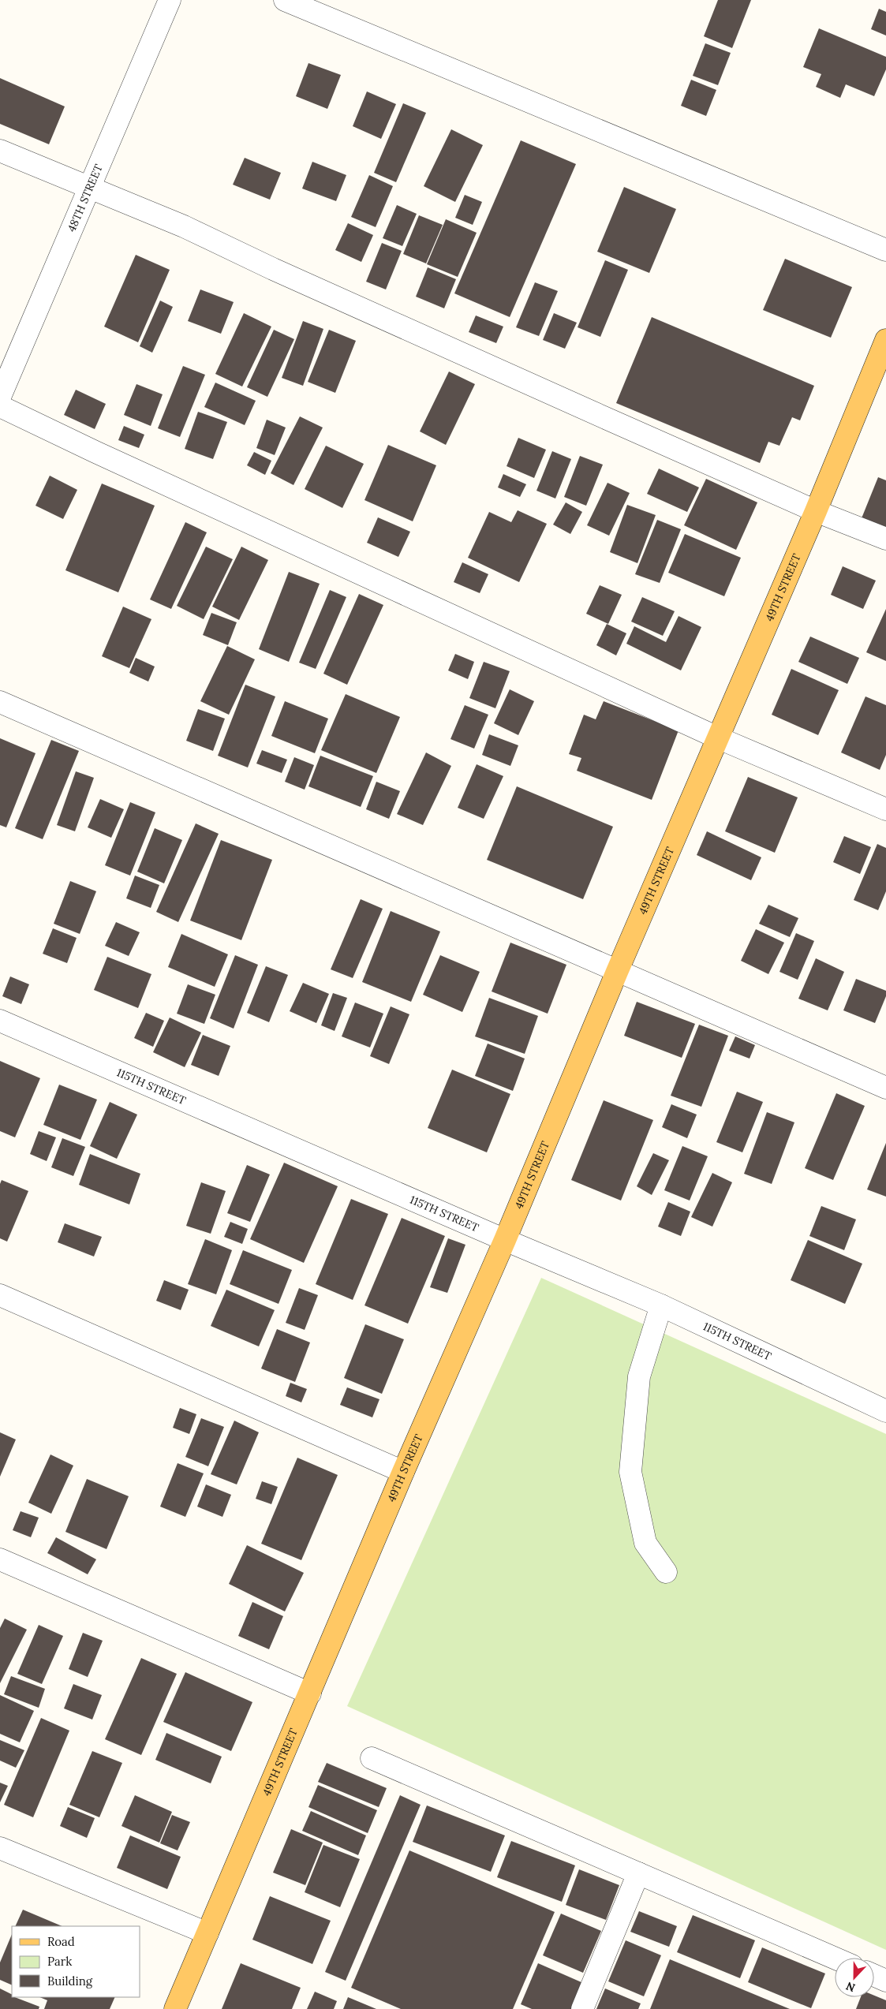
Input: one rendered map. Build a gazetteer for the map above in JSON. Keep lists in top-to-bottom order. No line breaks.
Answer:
{"streets":{"main road":["49TH STREET"],"street":["48TH STREET","115TH STREET"]},"crossings":[["49TH STREET","115TH STREET"]],"legend":["Road","Park","Building"],"north":"bottom"}
